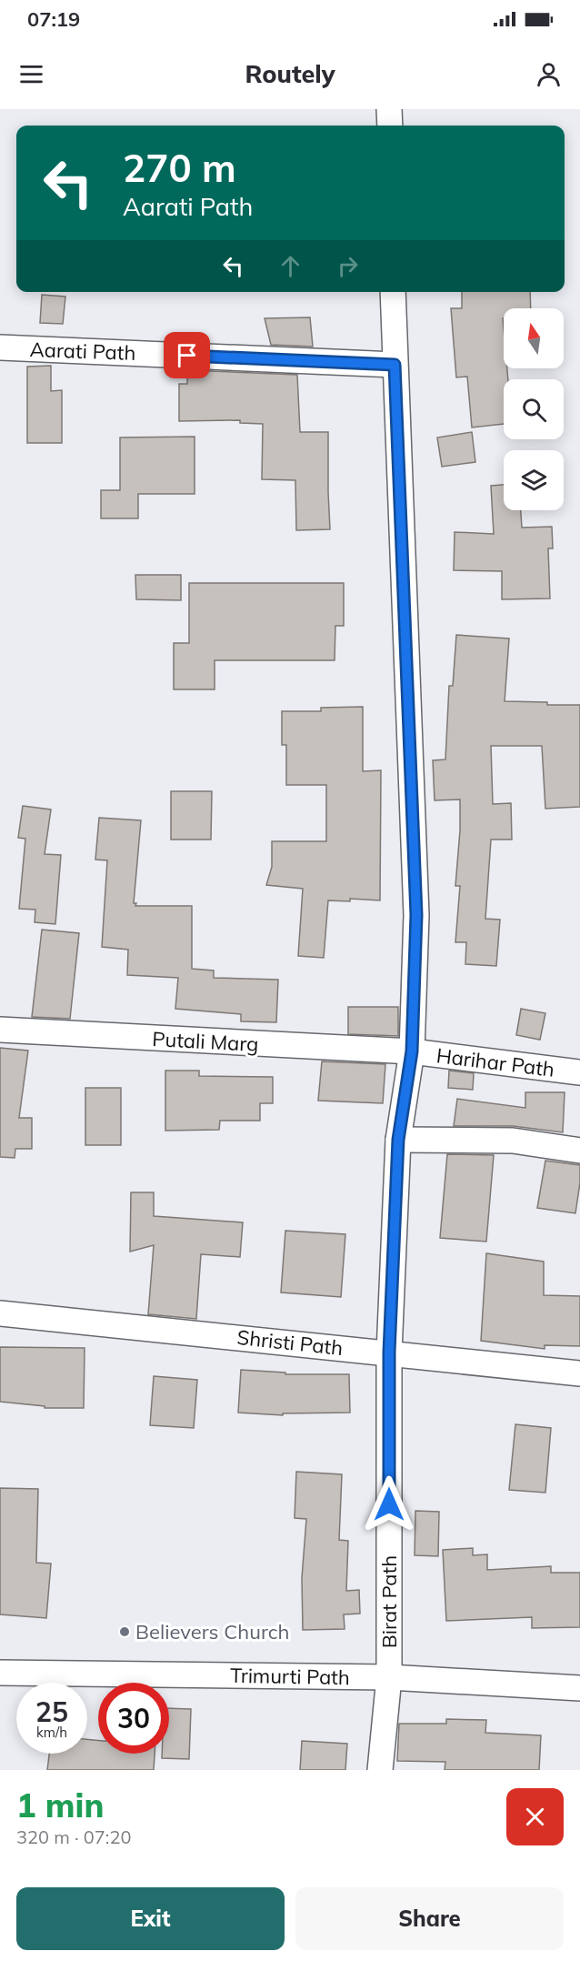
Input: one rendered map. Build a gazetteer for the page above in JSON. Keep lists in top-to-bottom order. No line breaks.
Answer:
{"streets":{"street":["Aarati Path","Putali Marg","Harihar Path","Shristi Path","Birat Path","Trimurti Path"]},"crossings":[["Aarati Path","Birat Path"],["Putali Marg","Harihar Path"],["Putali Marg","Birat Path"],["Harihar Path","Birat Path"],["Shristi Path","Birat Path"],["Birat Path","Trimurti Path"]],"places":["Believers Church"],"north":"top","page":{"status":"07:19","header":"Routely","turn":["270 m","Aarati Path"],"speed":"25 km/h","limit":"30","heading":["1 min","320 m · 07:20"],"buttons":["Exit","Share"]}}
